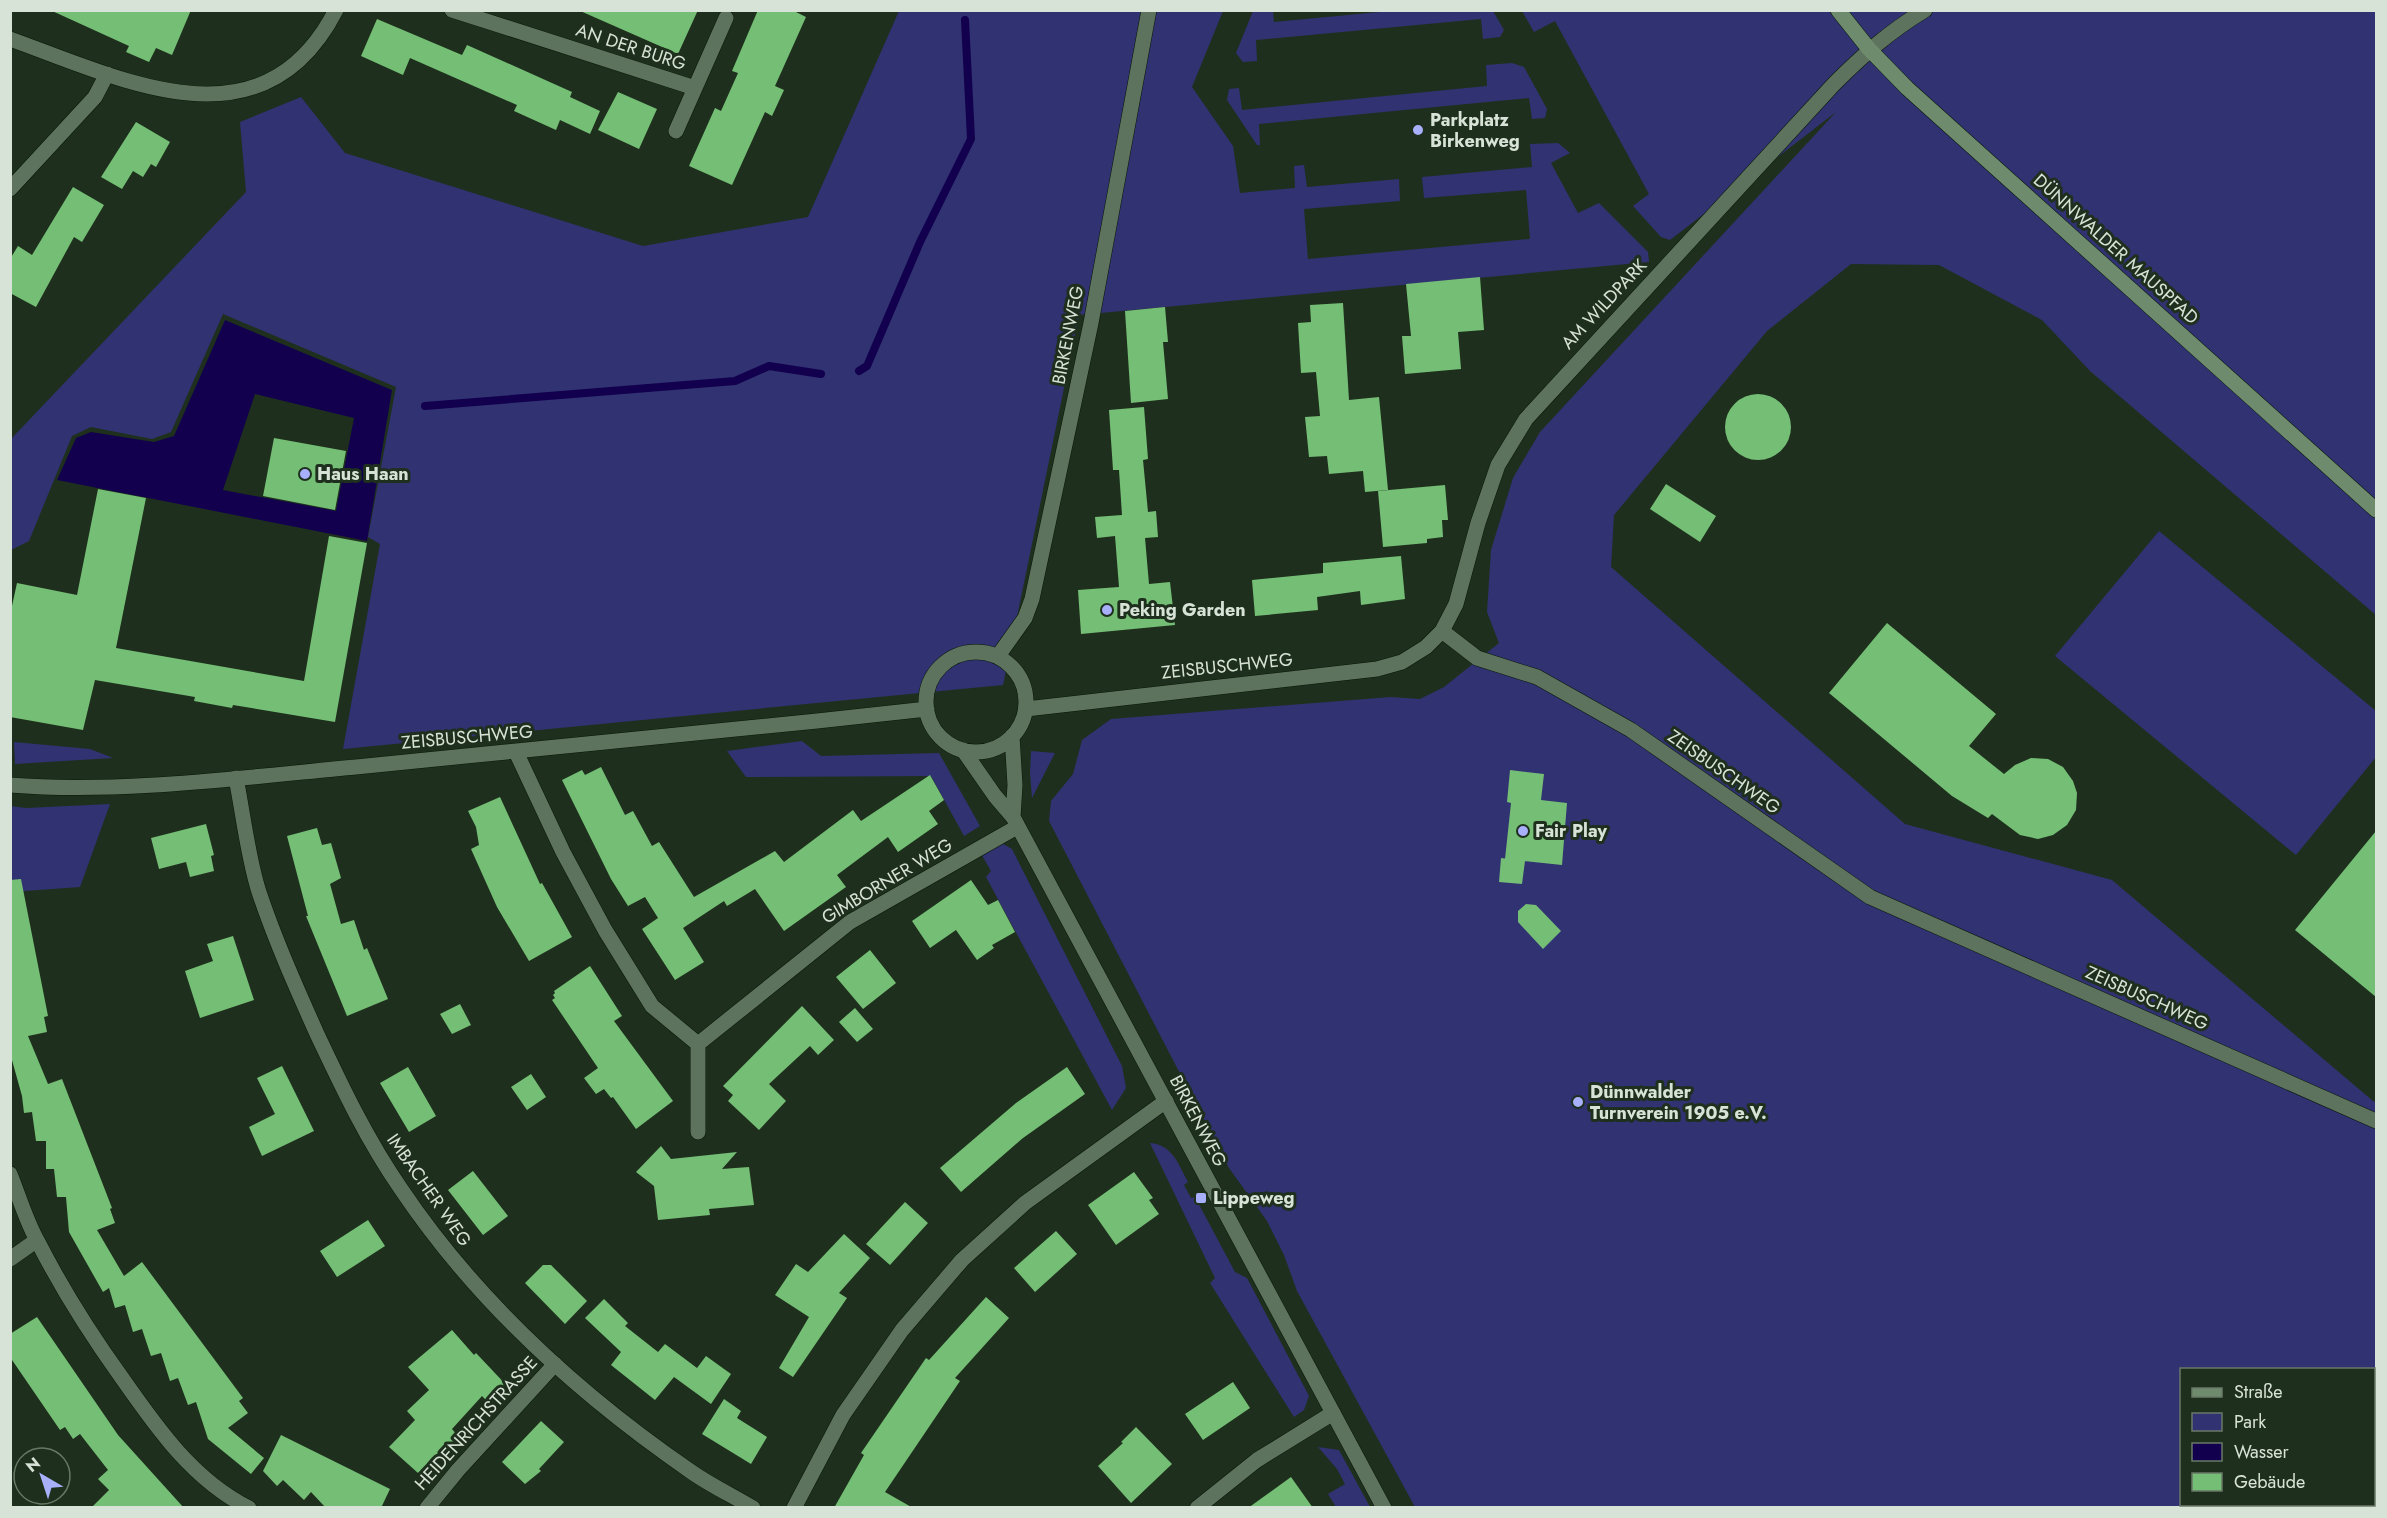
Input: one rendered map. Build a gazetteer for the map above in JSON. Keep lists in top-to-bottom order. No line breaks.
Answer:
{"streets":{"main road":["DÜNNWALDER MAUSPFAD"],"street":["AN DER BURG","AM WILDPARK","BIRKENWEG","ZEISBUSCHWEG","GIMBORNER WEG","IMBACHER WEG","HEIDENRICHSTRASSE"]},"crossings":[["DÜNNWALDER MAUSPFAD","AM WILDPARK"],["AM WILDPARK","ZEISBUSCHWEG"],["BIRKENWEG","ZEISBUSCHWEG"],["BIRKENWEG","GIMBORNER WEG"],["ZEISBUSCHWEG","IMBACHER WEG"],["IMBACHER WEG","HEIDENRICHSTRASSE"]],"places":{"other":["Parkplatz Birkenweg","Haus Haan","Peking Garden","Fair Play","Dünnwalder Turnverein 1905 e.V."],"transit":["Lippeweg"]},"legend":["Straße","Park","Wasser","Gebäude"],"north":"top left"}
